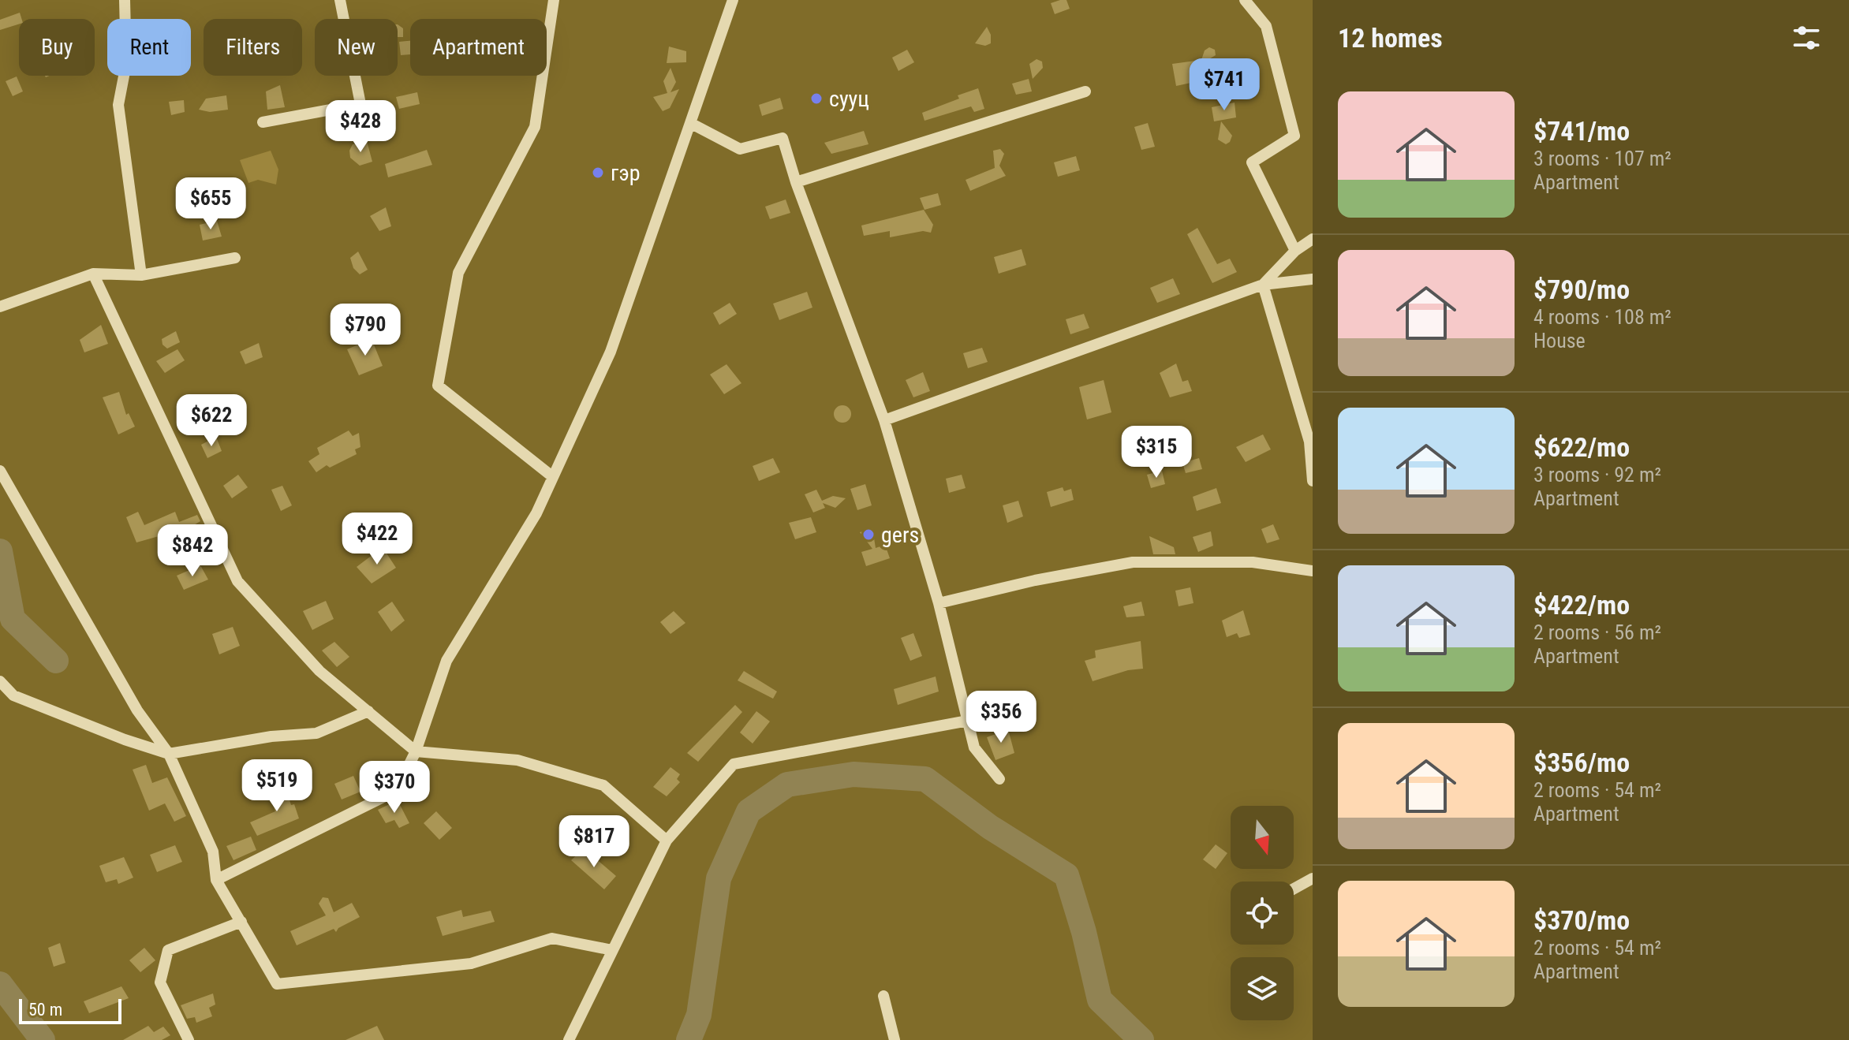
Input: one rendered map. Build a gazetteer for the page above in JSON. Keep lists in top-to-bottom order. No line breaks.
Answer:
{"places":["сууц","гэр","gers"],"scale_bar":"50 m","north":"bottom","page":{"heading":"12 homes","chip":["Buy","Rent","Filters","New","Apartment"],"price":["$741","$428","$655","$790","$622","$315","$422","$842","$356","$519","$370","$817"],"list":[{"name":"$741/mo","note":"3 rooms · 107 m² · Apartment"},{"name":"$790/mo","note":"4 rooms · 108 m² · House"},{"name":"$622/mo","note":"3 rooms · 92 m² · Apartment"},{"name":"$422/mo","note":"2 rooms · 56 m² · Apartment"},{"name":"$356/mo","note":"2 rooms · 54 m² · Apartment"},{"name":"$370/mo","note":"2 rooms · 54 m² · Apartment"}],"scale":"50 m"}}
